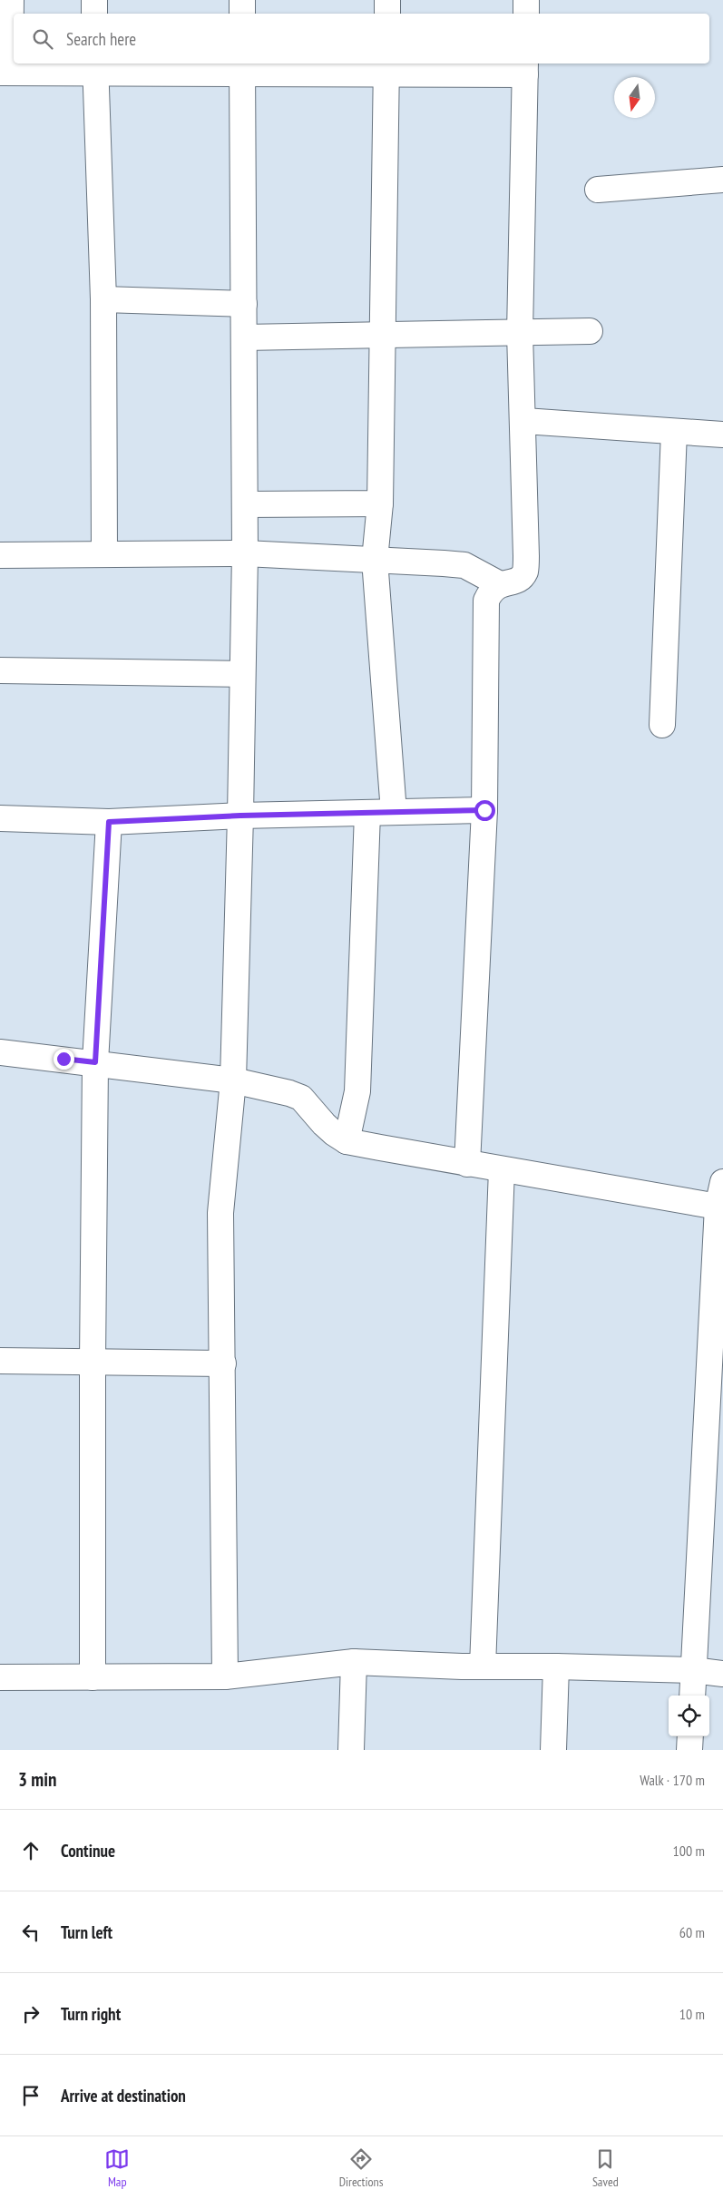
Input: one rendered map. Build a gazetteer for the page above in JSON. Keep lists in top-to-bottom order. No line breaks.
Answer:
{"north":"bottom","page":{"search":"Search here","heading":["3 min","Walk · 170 m"],"list":[["Continue","100 m"],["Turn left","60 m"],["Turn right","10 m"],"Arrive at destination"],"nav":["Map","Directions","Saved"]}}
